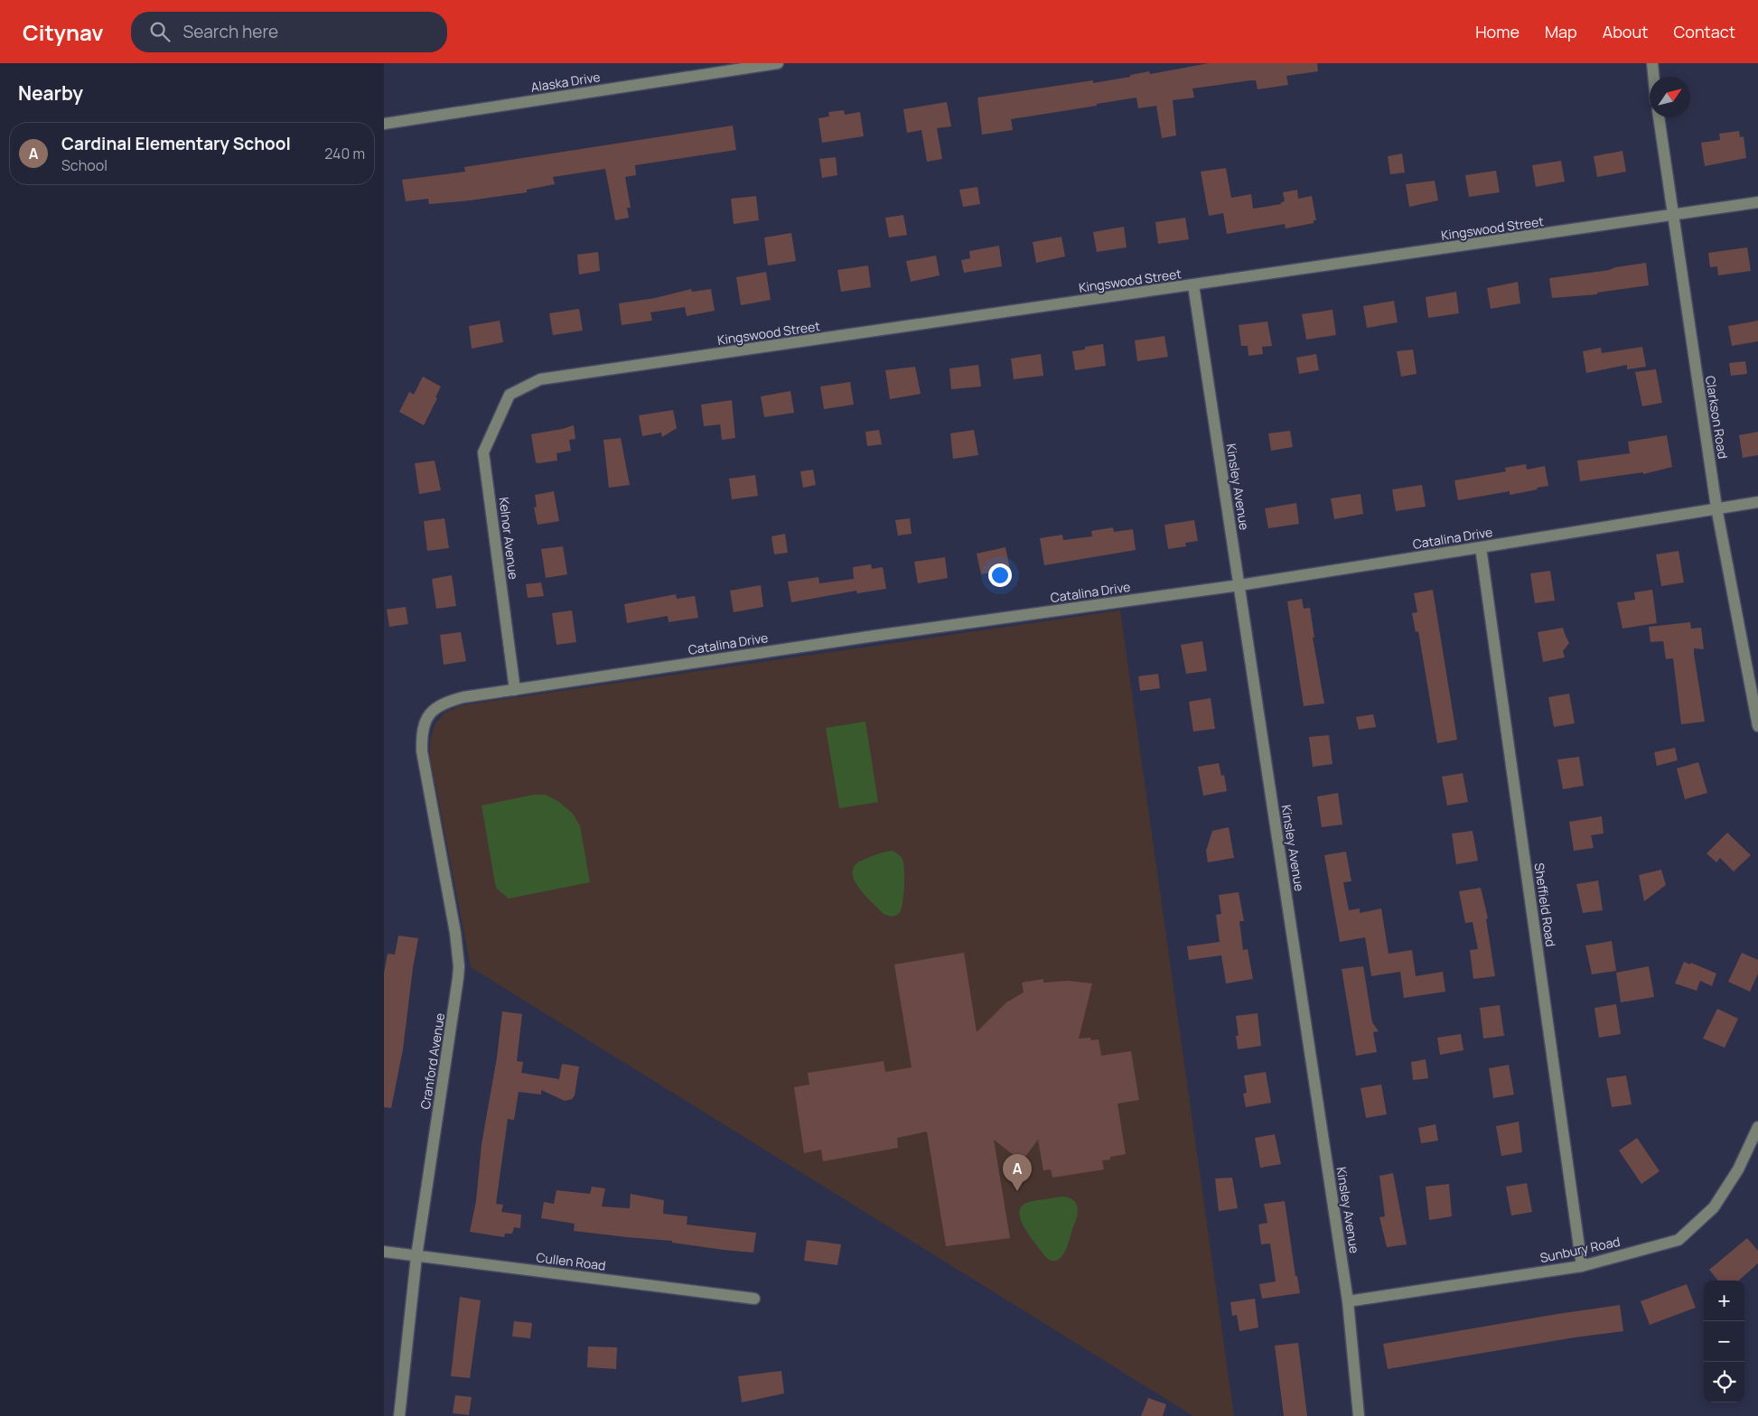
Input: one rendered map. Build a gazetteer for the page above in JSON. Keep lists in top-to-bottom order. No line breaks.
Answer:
{"streets":{"street":["Alaska Drive","Kingswood Street","Clarkson Road","Kinsley Avenue","Kelnor Avenue","Catalina Drive","Sheffield Road","Cranford Avenue","Sunbury Road","Cullen Road"]},"crossings":[["Kingswood Street","Clarkson Road"],["Kingswood Street","Kinsley Avenue"],["Kingswood Street","Kelnor Avenue"],["Clarkson Road","Catalina Drive"],["Kinsley Avenue","Catalina Drive"],["Kinsley Avenue","Sunbury Road"],["Kelnor Avenue","Catalina Drive"],["Catalina Drive","Sheffield Road"],["Catalina Drive","Cranford Avenue"],["Sheffield Road","Sunbury Road"],["Cranford Avenue","Cullen Road"]],"north":"top right","page":{"header":"Citynav","search":"Search here","nav":["Home","Map","About","Contact"],"heading":"Nearby","list":[{"mark":"A","name":"Cardinal Elementary School","note":"School","value":"240 m"}],"pins":"A","map_buttons":["+","−"]}}
